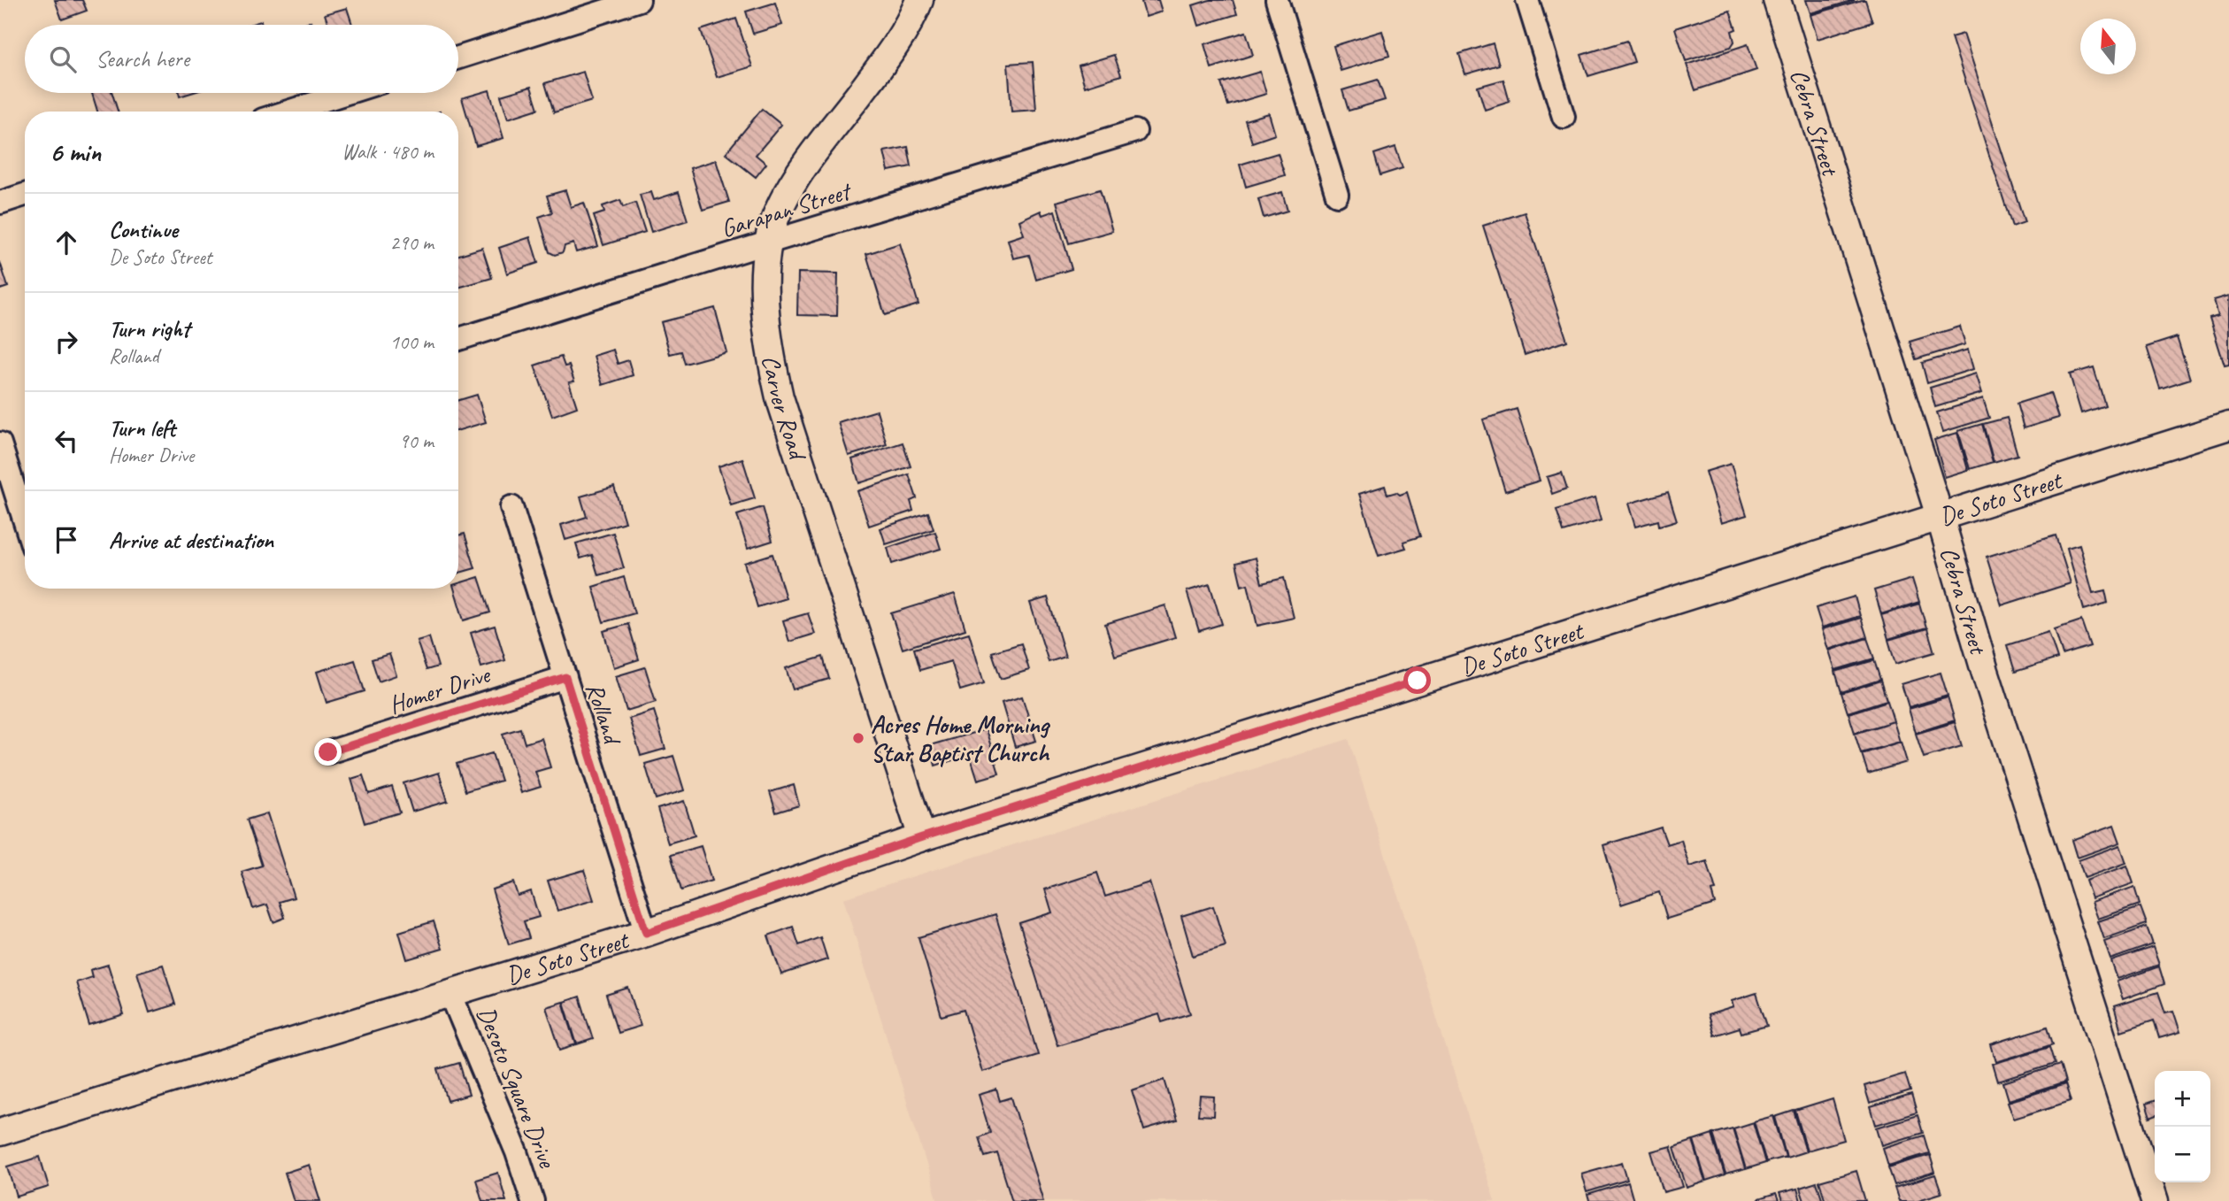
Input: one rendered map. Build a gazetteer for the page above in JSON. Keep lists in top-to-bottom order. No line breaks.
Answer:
{"streets":{"street":["Cebra Street","Garapan Street","Carver Road","De Soto Street","Homer Drive","Rolland","Desoto Square Drive"]},"crossings":[["Cebra Street","De Soto Street"],["Garapan Street","Carver Road"],["Carver Road","De Soto Street"],["De Soto Street","Rolland"],["De Soto Street","Desoto Square Drive"],["Homer Drive","Rolland"]],"places":["Acres Home Morning Star Baptist Church"],"north":"top","page":{"search":"Search here","heading":["6 min","Walk · 480 m"],"list":[["Continue","De Soto Street","290 m"],["Turn right","Rolland","100 m"],["Turn left","Homer Drive","90 m"],"Arrive at destination"],"map_buttons":["+","−"]}}
